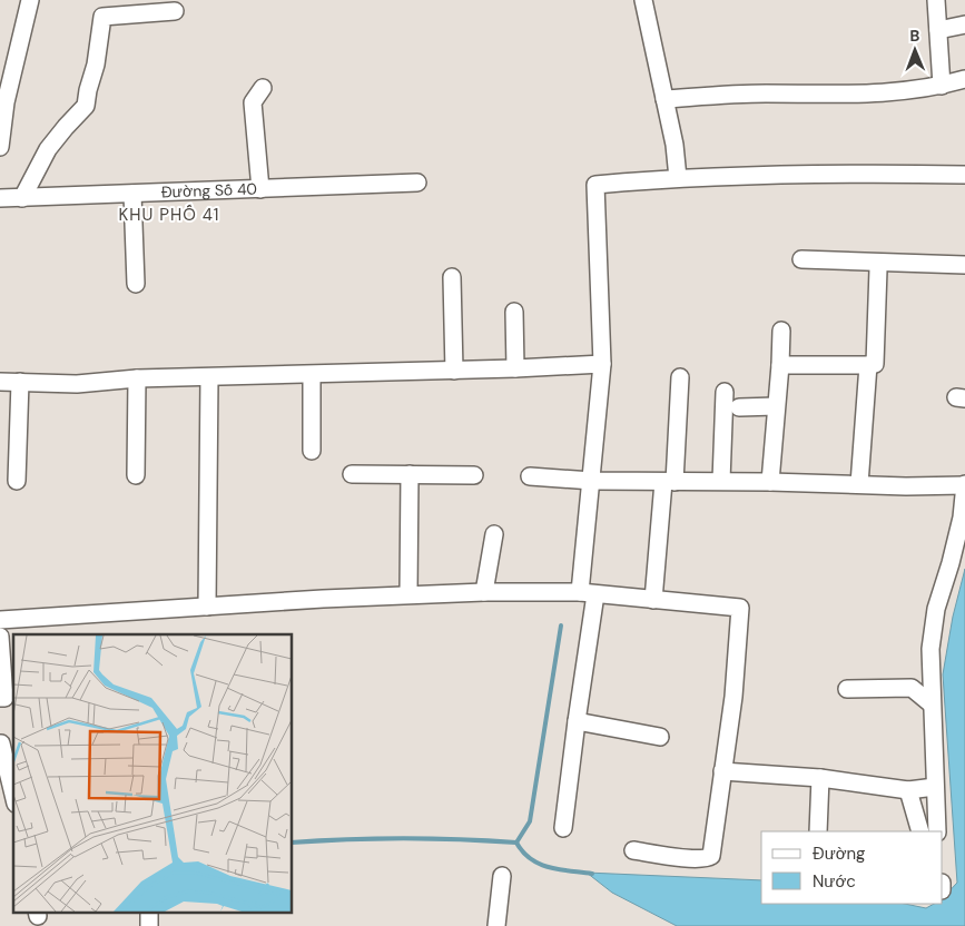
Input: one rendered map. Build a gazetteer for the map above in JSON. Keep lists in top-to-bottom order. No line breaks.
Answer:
{"streets":{"street":["Đường Số 40"]},"districts":["KHU PHỐ 41"],"legend":["Đường","Nước"],"north":"top"}
